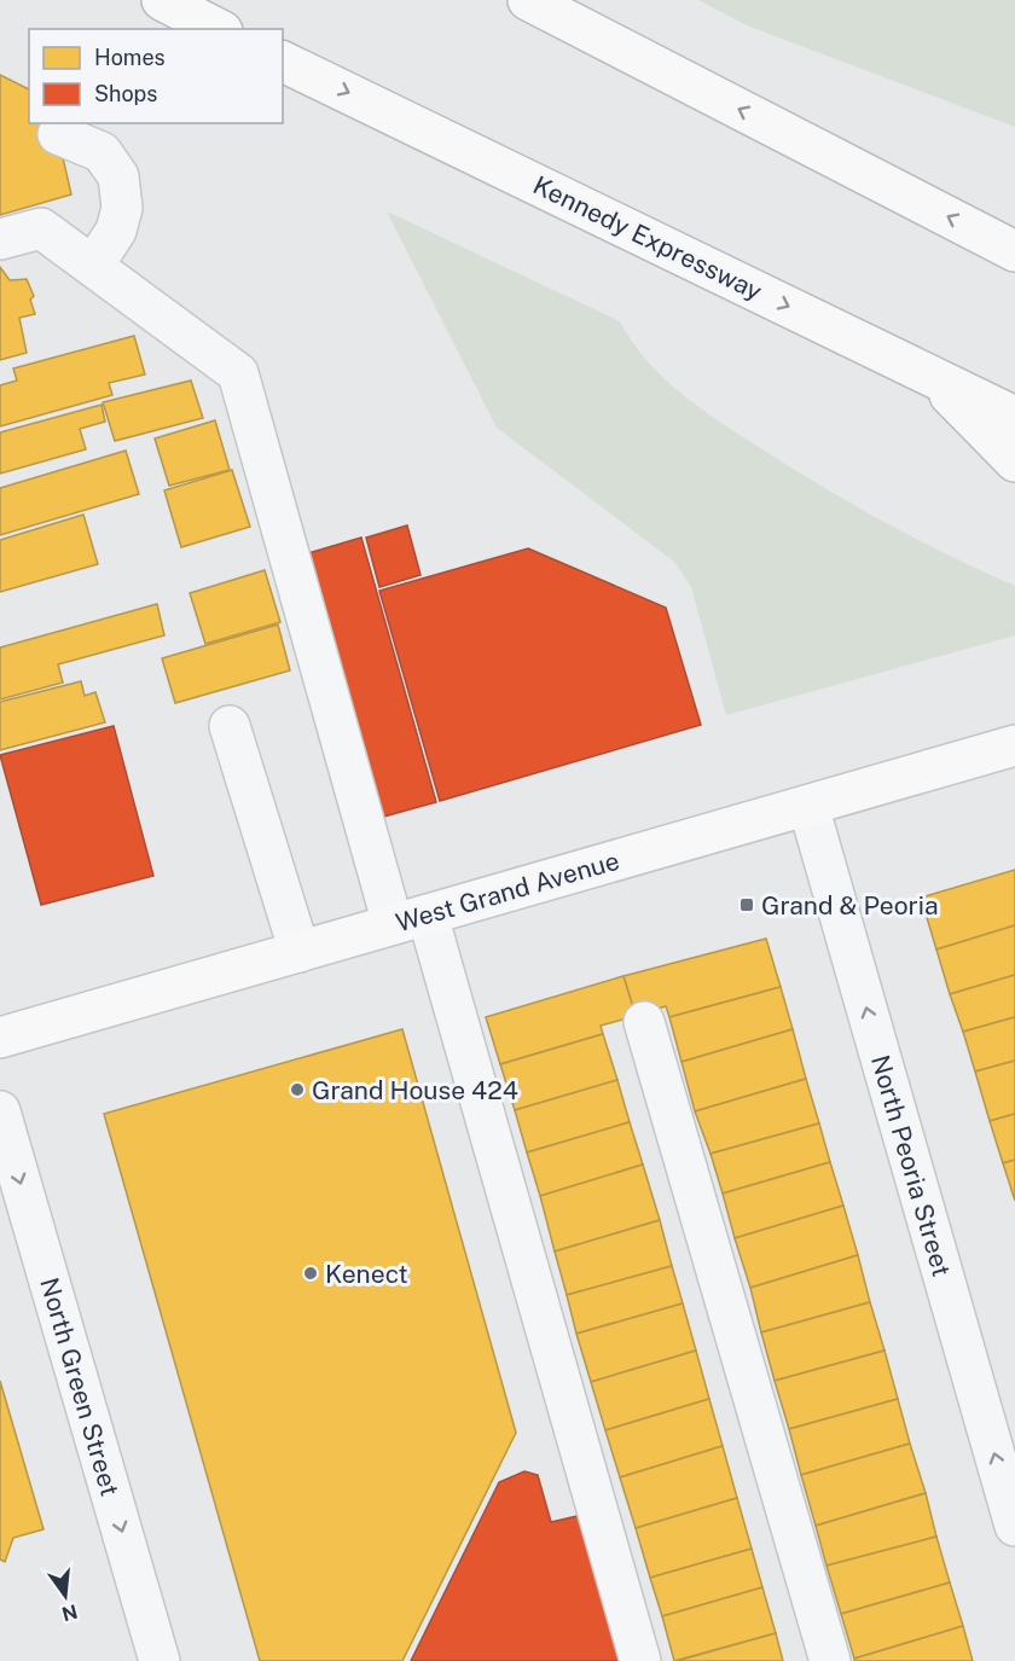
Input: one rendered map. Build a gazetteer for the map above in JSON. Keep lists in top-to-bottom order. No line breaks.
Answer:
{"streets":{"main road":["Kennedy Expressway","West Grand Avenue"],"street":["North Peoria Street","North Green Street"]},"crossings":[["West Grand Avenue","North Peoria Street"]],"one_way":["North Green Street"],"places":{"transit":["Grand & Peoria"],"other":["Grand House 424","Kenect"]},"legend":["Homes","Shops"],"north":"bottom"}
